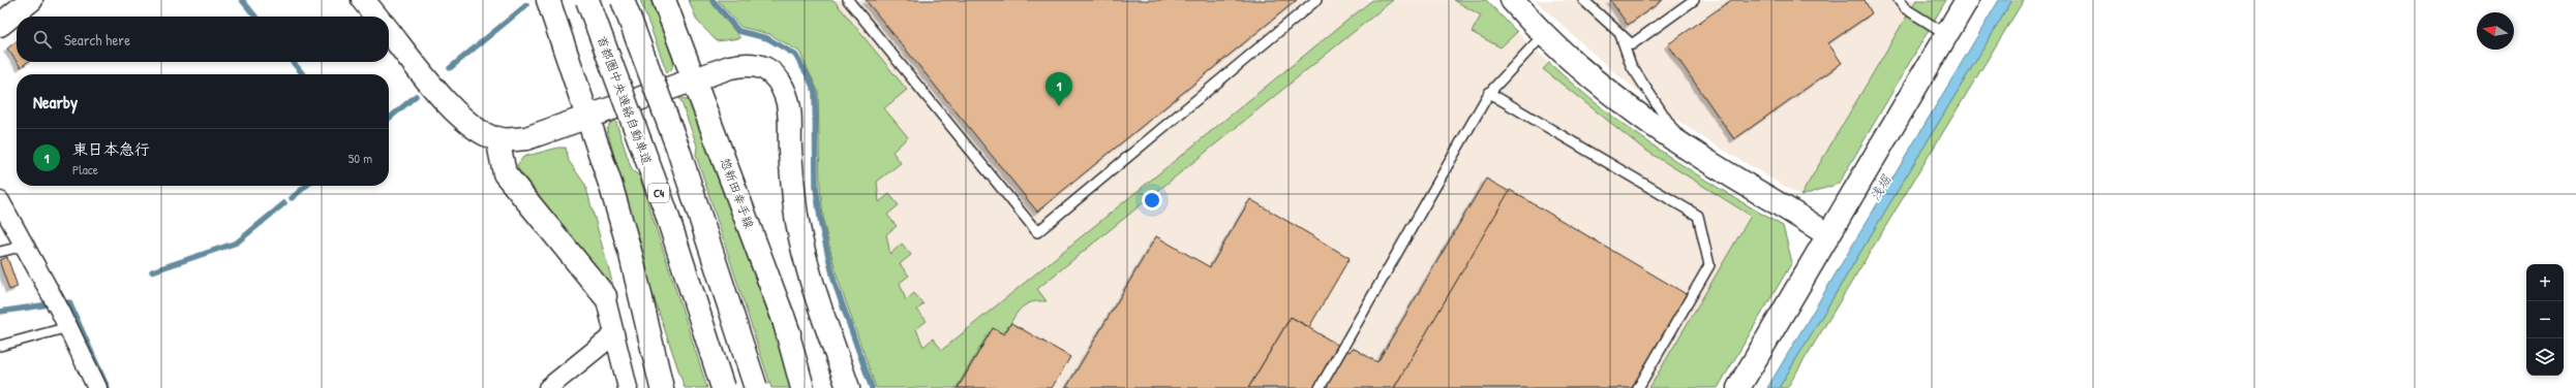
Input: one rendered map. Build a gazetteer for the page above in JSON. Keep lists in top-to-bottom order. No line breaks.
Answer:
{"streets":{"main road":["首都圏中央連絡自動車道","C4","惣新田幸手線"]},"water":["浅堀"],"north":"left","page":{"search":"Search here","pins":"1","heading":"Nearby","list":[{"mark":"1","name":"東日本急行","note":"Place","value":"50 m"}],"map_buttons":["+","−"]}}
